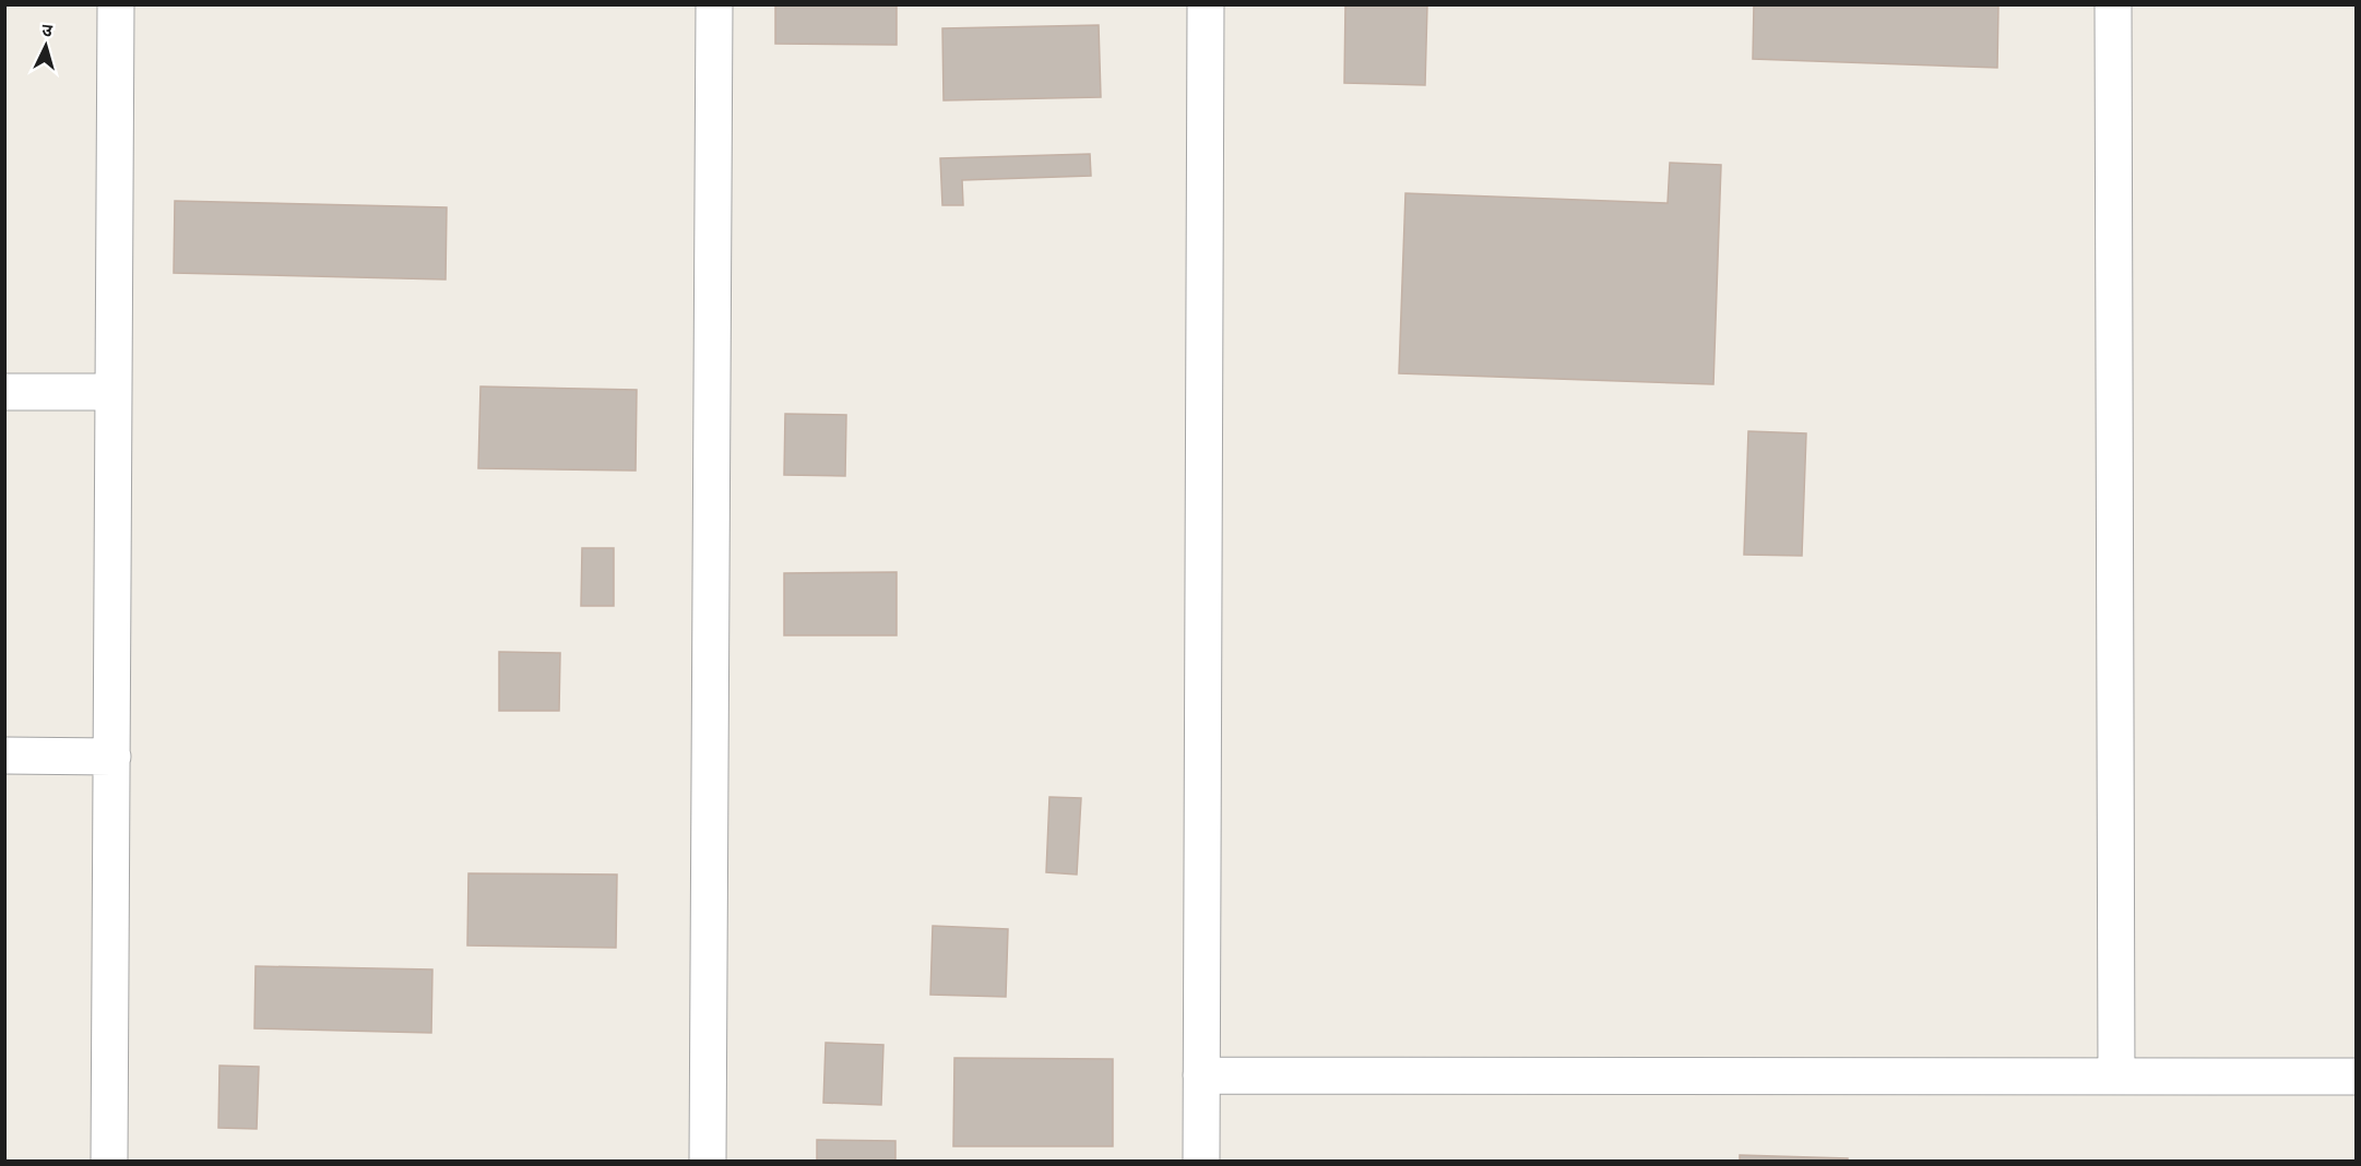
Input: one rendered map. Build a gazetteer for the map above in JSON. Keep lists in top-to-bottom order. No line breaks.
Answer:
{"north":"top"}
